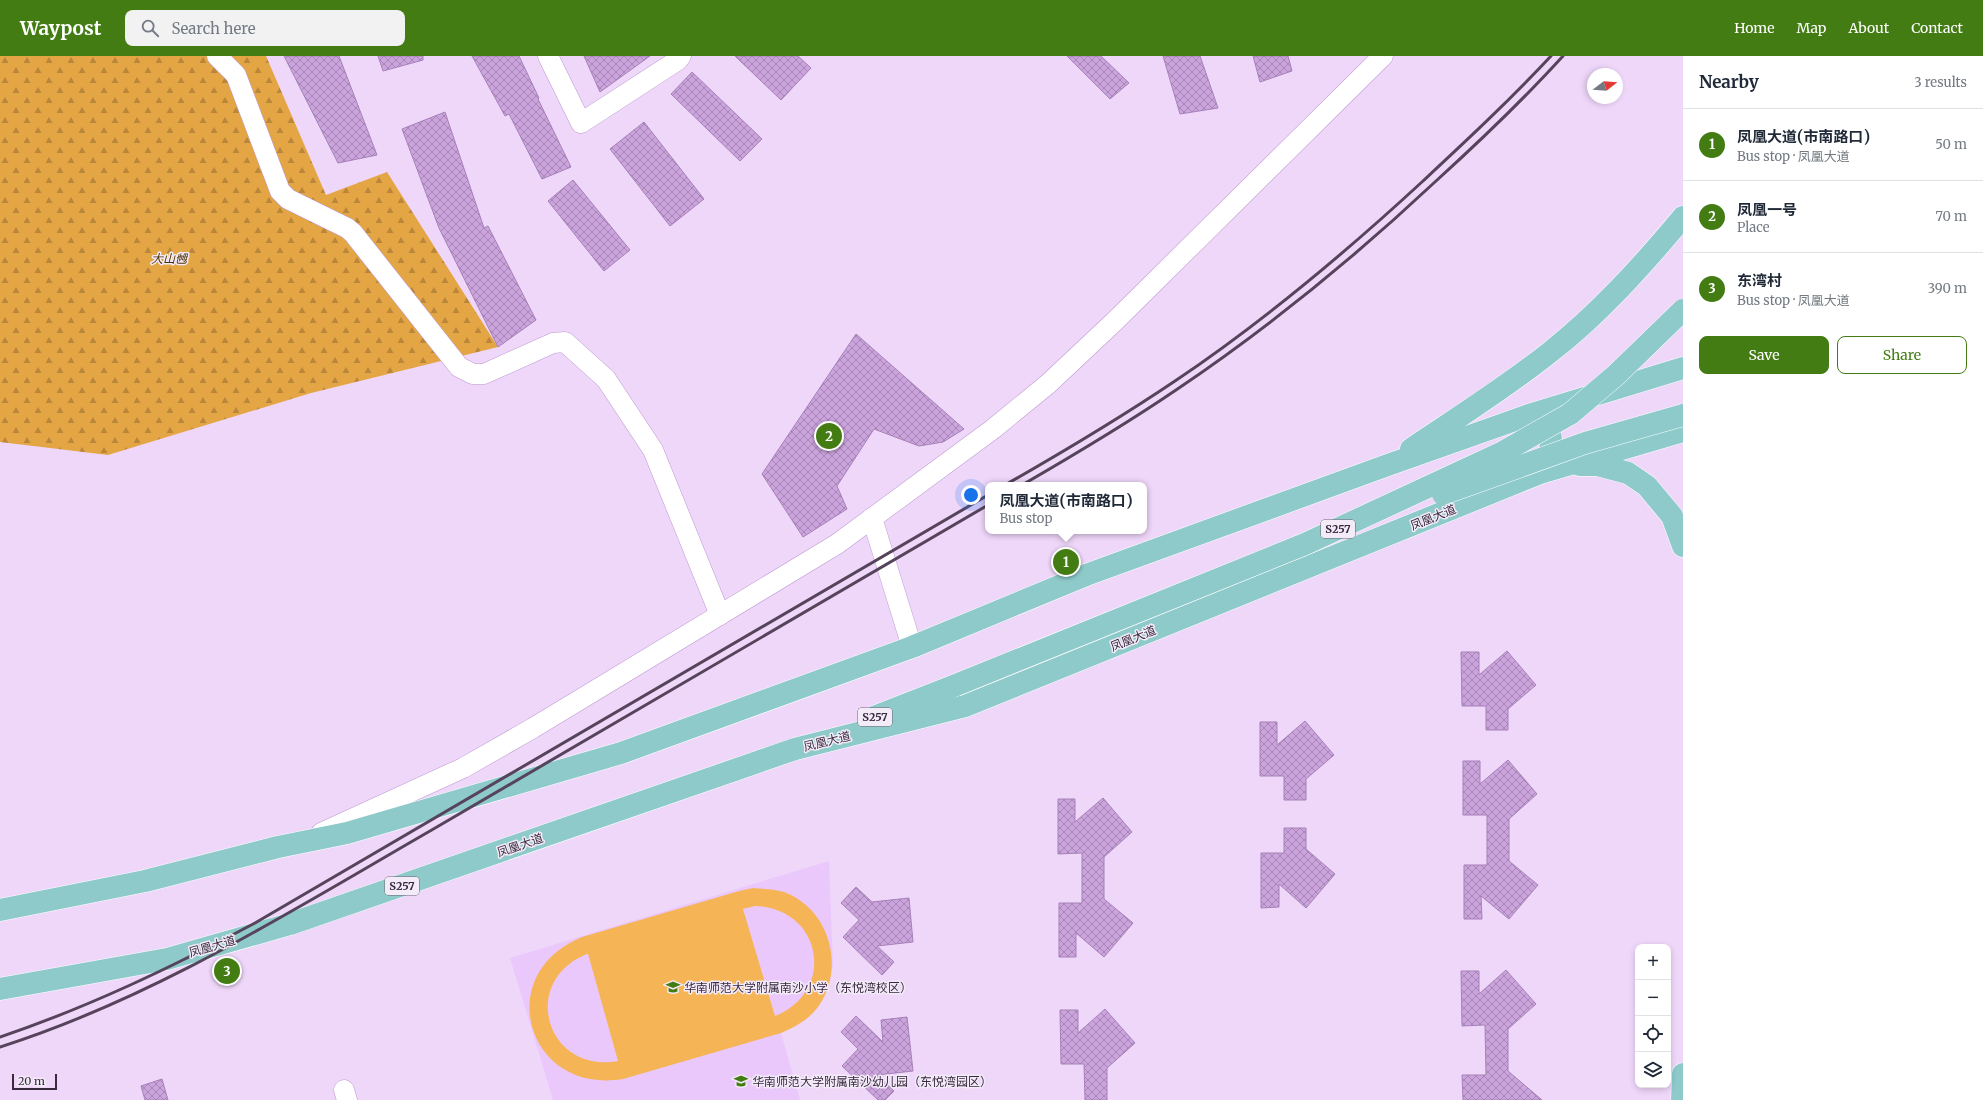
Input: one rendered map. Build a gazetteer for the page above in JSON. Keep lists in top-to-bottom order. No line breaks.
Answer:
{"streets":{"main road":["凤凰大道","S257"]},"crossings":[["凤凰大道","S257"]],"parks":["大山乸"],"places":{"school or university":["华南师范大学附属南沙小学（东悦湾校区）","华南师范大学附属南沙幼儿园（东悦湾园区）"]},"scale_bar":"20 m","north":"right","page":{"header":"Waypost","search":"Search here","nav":["Home","Map","About","Contact"],"heading":["Nearby","3 results"],"list":[{"mark":"1","name":"凤凰大道(市南路口)","note":"Bus stop · 凤凰大道","value":"50 m"},{"mark":"2","name":"凤凰一号","note":"Place","value":"70 m"},{"mark":"3","name":"东湾村","note":"Bus stop · 凤凰大道","value":"390 m"}],"buttons":["Save","Share"],"pins":["2","1","3"],"popup":["凤凰大道(市南路口)","Bus stop"],"map_buttons":["+","−"],"scale":"20 m"}}
